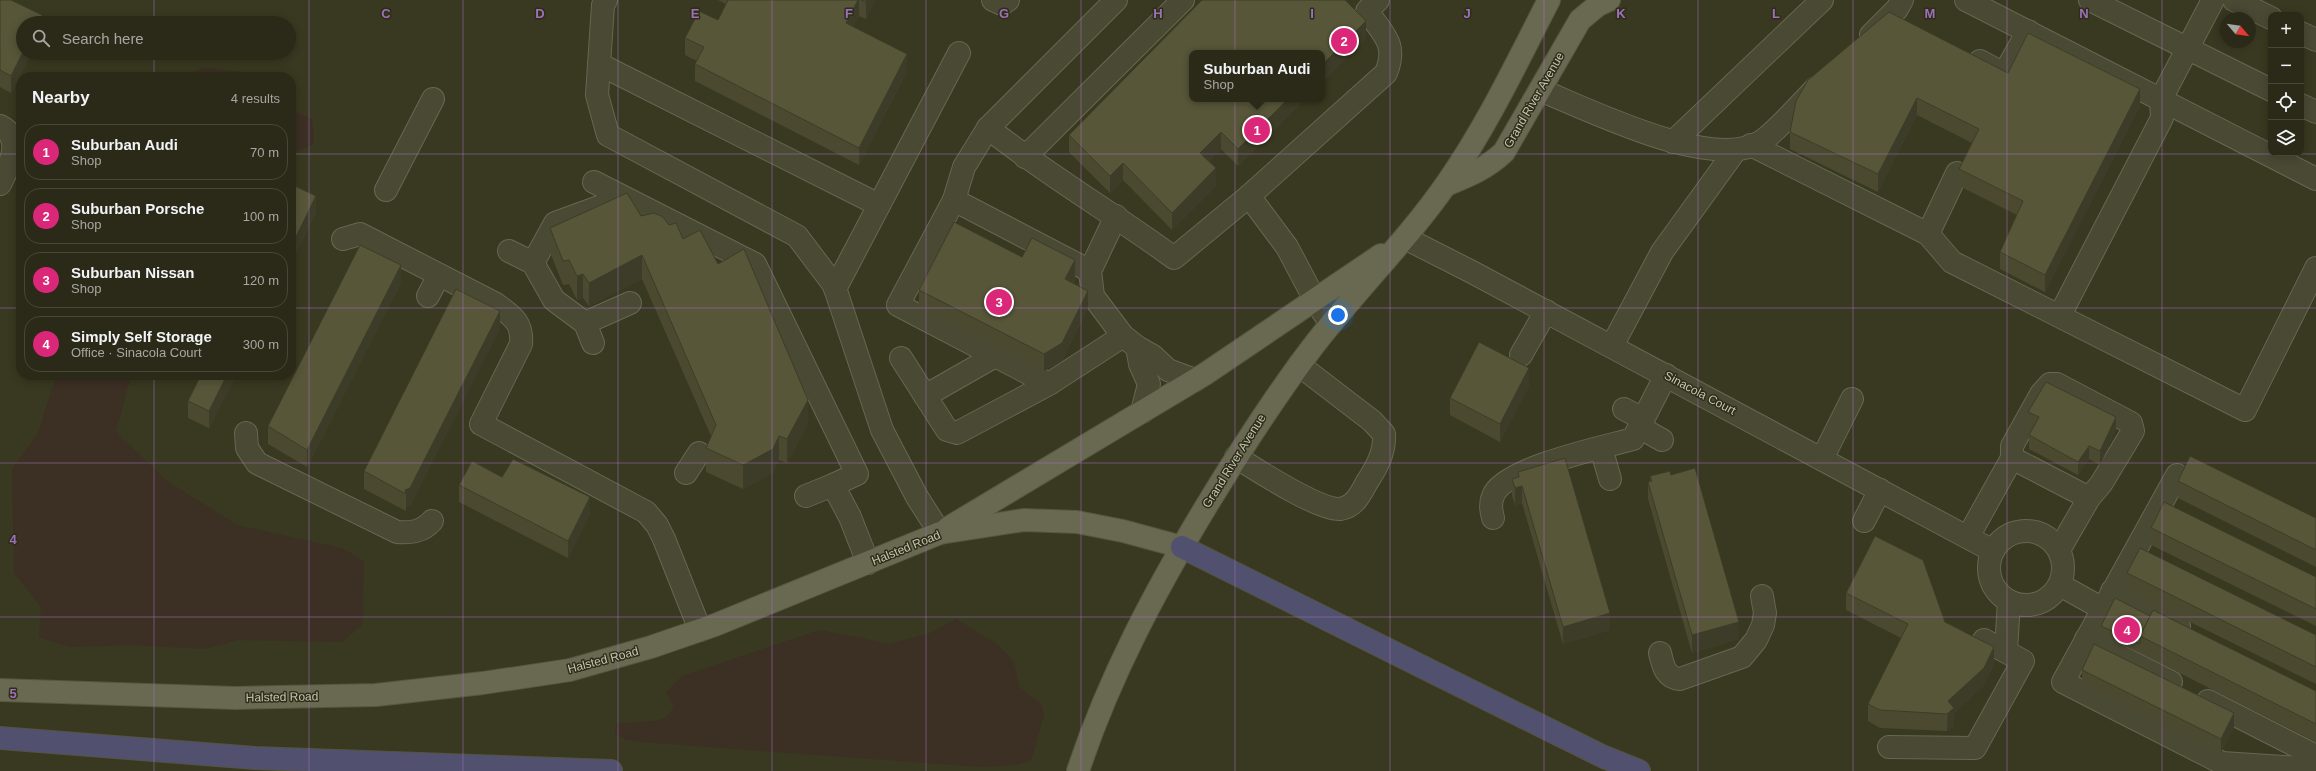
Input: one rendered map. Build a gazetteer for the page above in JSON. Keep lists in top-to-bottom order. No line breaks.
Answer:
{"streets":{"main road":["Grand River Avenue","Halsted Road"],"street":["Sinacola Court"]},"crossings":[["Grand River Avenue","Sinacola Court"],["Grand River Avenue","Halsted Road"]],"north":"bottom right","page":{"map_buttons":["+","−"],"search":"Search here","pins":["2","1","3","4"],"popup":["Suburban Audi","Shop"],"heading":["Nearby","4 results"],"list":[{"mark":"1","name":"Suburban Audi","note":"Shop","value":"70 m"},{"mark":"2","name":"Suburban Porsche","note":"Shop","value":"100 m"},{"mark":"3","name":"Suburban Nissan","note":"Shop","value":"120 m"},{"mark":"4","name":"Simply Self Storage","note":"Office · Sinacola Court","value":"300 m"}]},"grid":{"columns":["C","D","E","F","G","H","I","J","K","L","M","N"],"rows":["4","5"]}}
